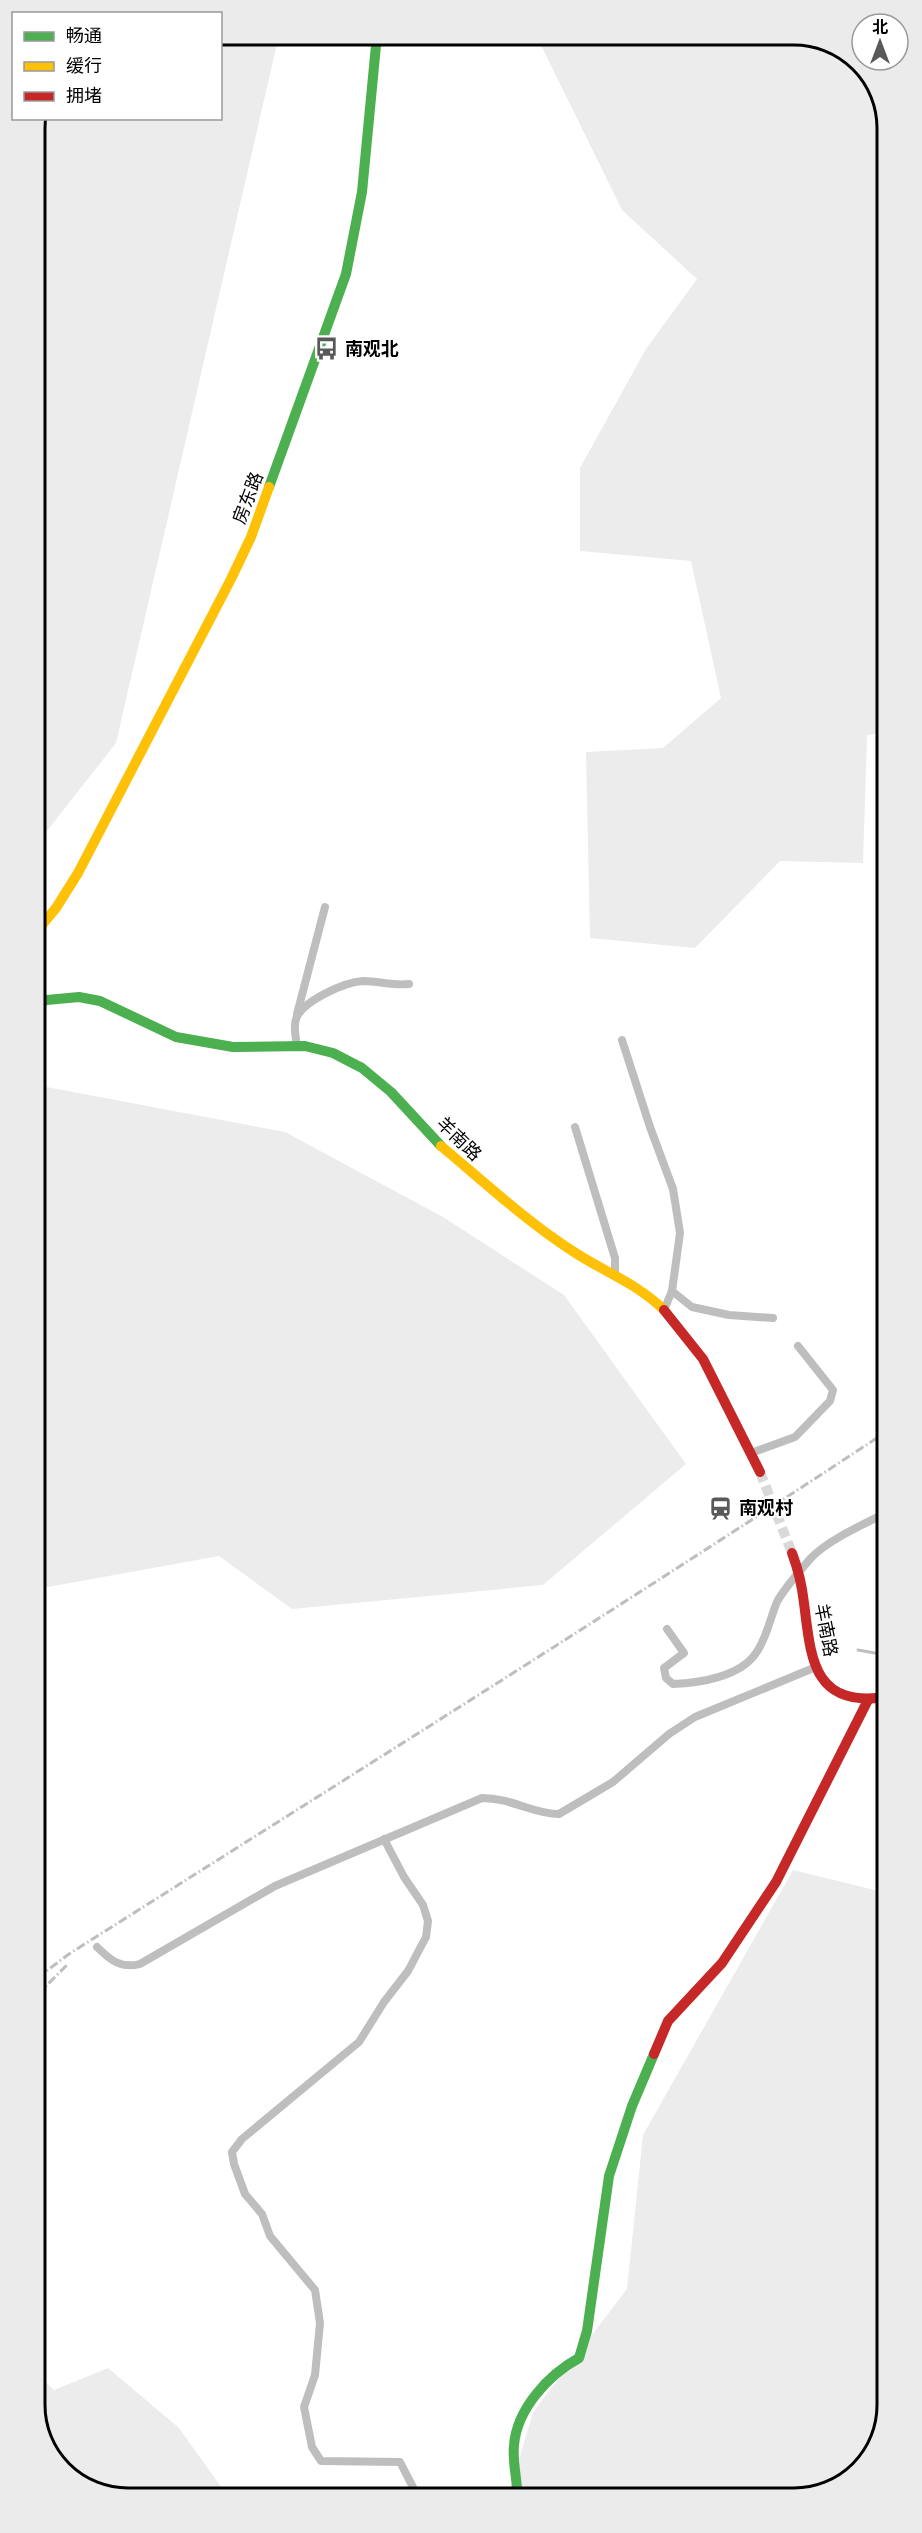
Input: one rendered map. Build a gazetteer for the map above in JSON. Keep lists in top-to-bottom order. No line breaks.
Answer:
{"streets":{"street":["房东路","羊南路"]},"places":{"bus stop":["南观北"],"station":["南观村"]},"legend":["畅通","缓行","拥堵"],"north":"top"}
